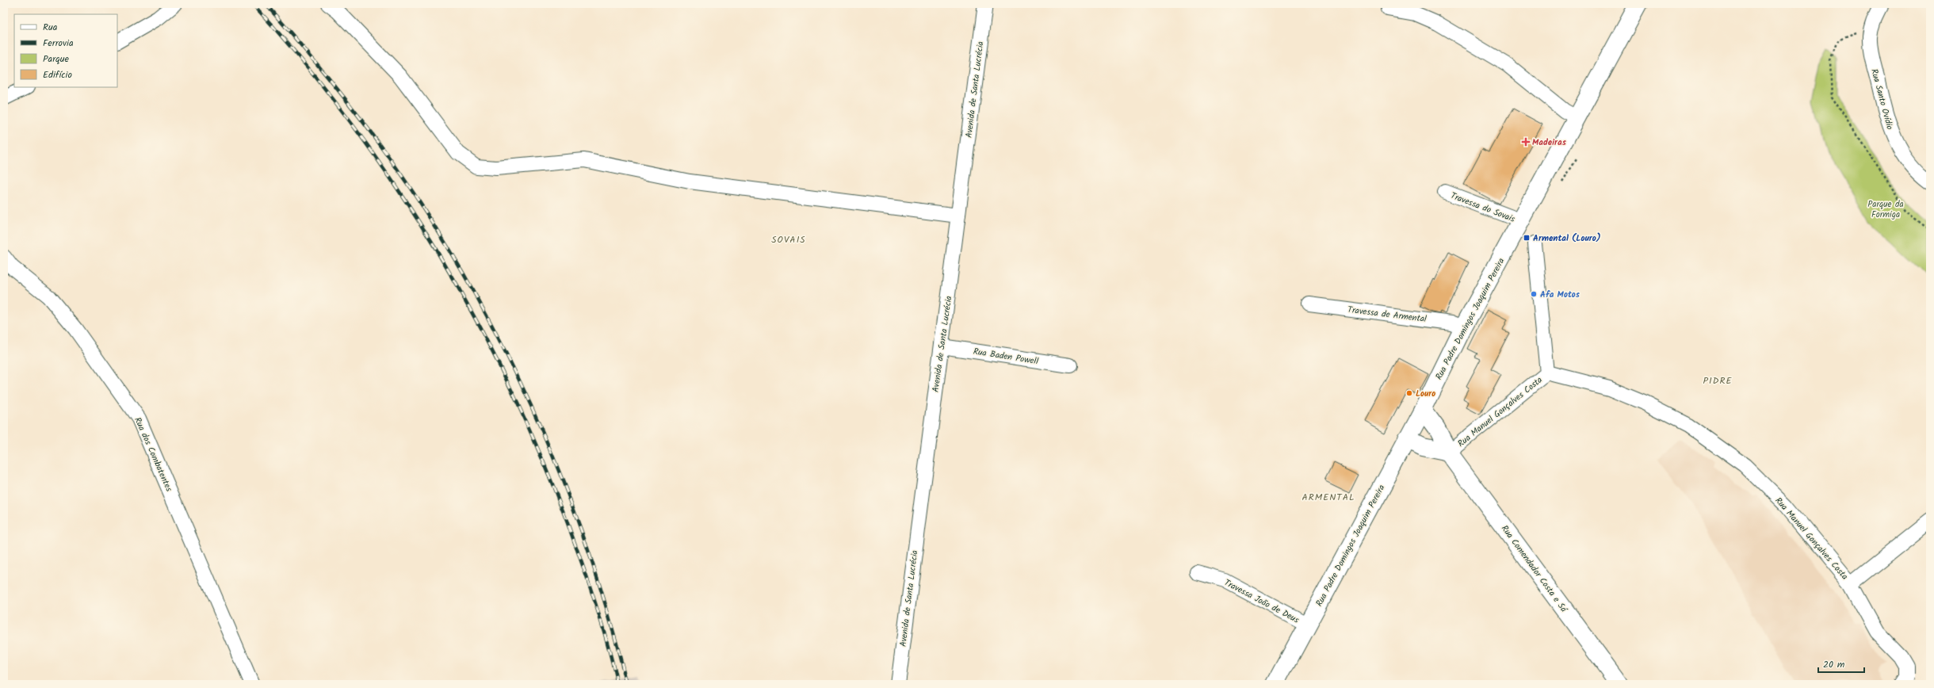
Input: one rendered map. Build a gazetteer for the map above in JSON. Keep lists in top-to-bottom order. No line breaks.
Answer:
{"streets":{"main road":["Rua Padre Domingos Joaquim Pereira","Rua Comendador Costa e Sá"],"street":["Avenida de Santa Lucrécia","Rua Santo Ovídio","Travessa do Sovais","Travessa de Armental","Rua Baden Powell","Rua Manuel Gonçalves Costa","Rua dos Combatentes","Travessa João de Deus"]},"crossings":[["Avenida de Santa Lucrécia","Rua Baden Powell"],["Travessa do Sovais","Rua Padre Domingos Joaquim Pereira"],["Travessa de Armental","Rua Padre Domingos Joaquim Pereira"],["Rua Padre Domingos Joaquim Pereira","Rua Comendador Costa e Sá"],["Rua Padre Domingos Joaquim Pereira","Travessa João de Deus"],["Rua Manuel Gonçalves Costa","Rua Comendador Costa e Sá"]],"districts":["SOVAIS","PIDRE","ARMENTAL"],"parks":["Parque da Formiga"],"places":{"health":["Madeiras"],"transit":["Armental (Louro)"],"other":["Afa Motos","Louro"]},"legend":["Rua","Ferrovia","Parque","Edifício"],"scale_bar":"20 m"}
